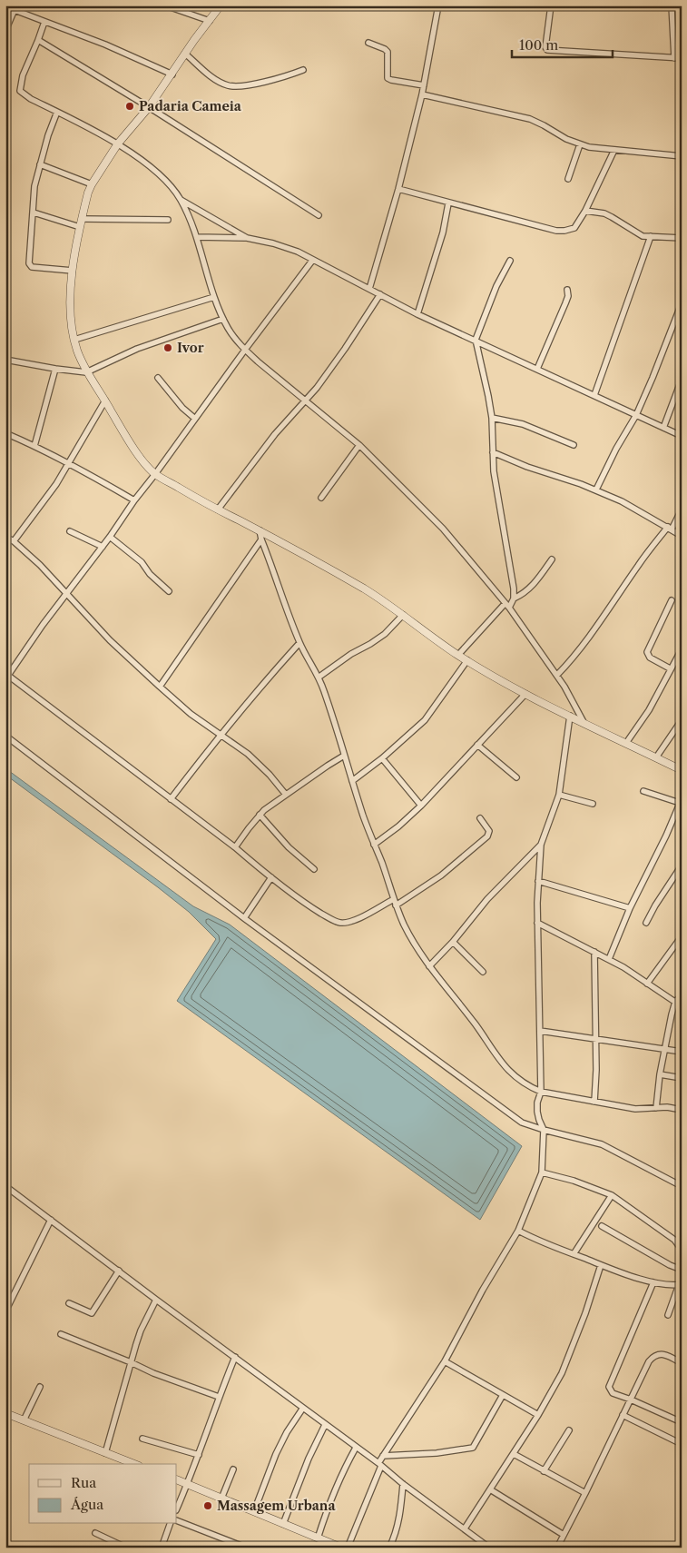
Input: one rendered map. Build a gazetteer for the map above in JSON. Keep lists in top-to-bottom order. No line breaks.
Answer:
{"places":["Padaria Cameia","Ivor","Massagem Urbana"],"legend":["Rua","Água"],"scale_bar":"100 m"}
